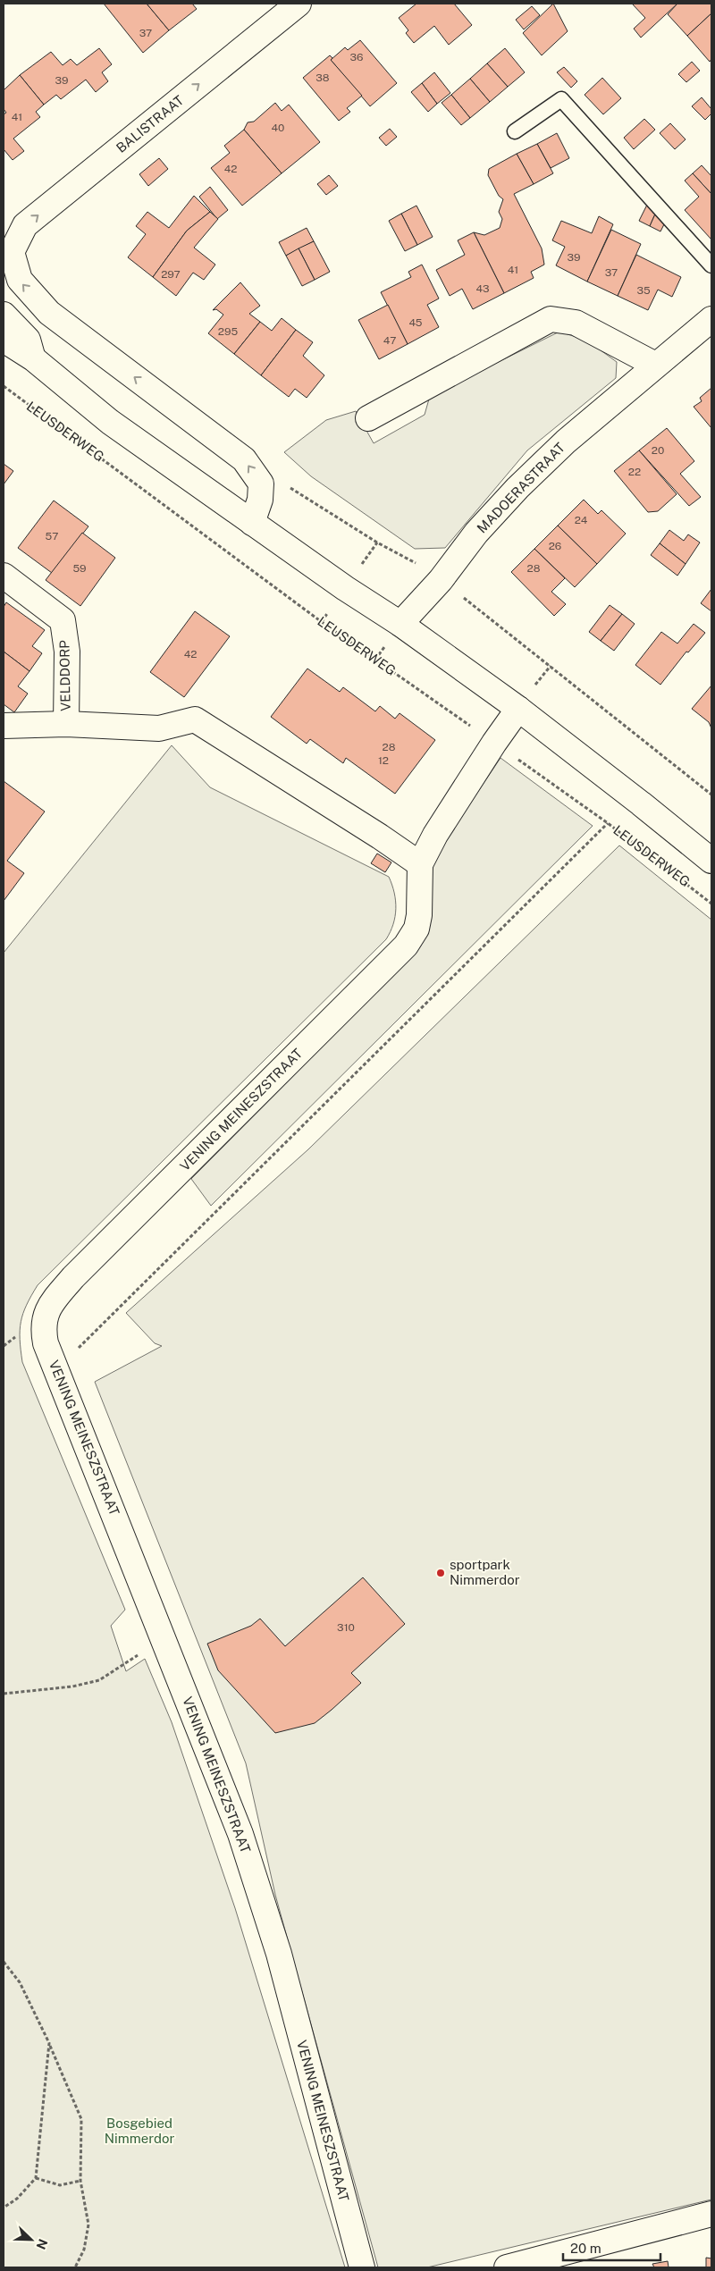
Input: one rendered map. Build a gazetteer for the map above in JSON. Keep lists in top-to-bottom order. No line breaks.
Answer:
{"streets":{"street":["BALISTRAAT","MADOERASTRAAT","VELDDORP","VENING MEINESZSTRAAT"],"path":["LEUSDERWEG"]},"crossings":[["LEUSDERWEG","VENING MEINESZSTRAAT"],["VELDDORP","VENING MEINESZSTRAAT"]],"parks":["Bosgebied Nimmerdor"],"places":["sportpark Nimmerdor"],"house_numbers":["37","36","38","39","41","40","42","39","41","37","297","43","35","45","295","47","20","22","24","57","26","59","28","42","28","12","310"],"scale_bar":"20 m","north":"bottom right"}
